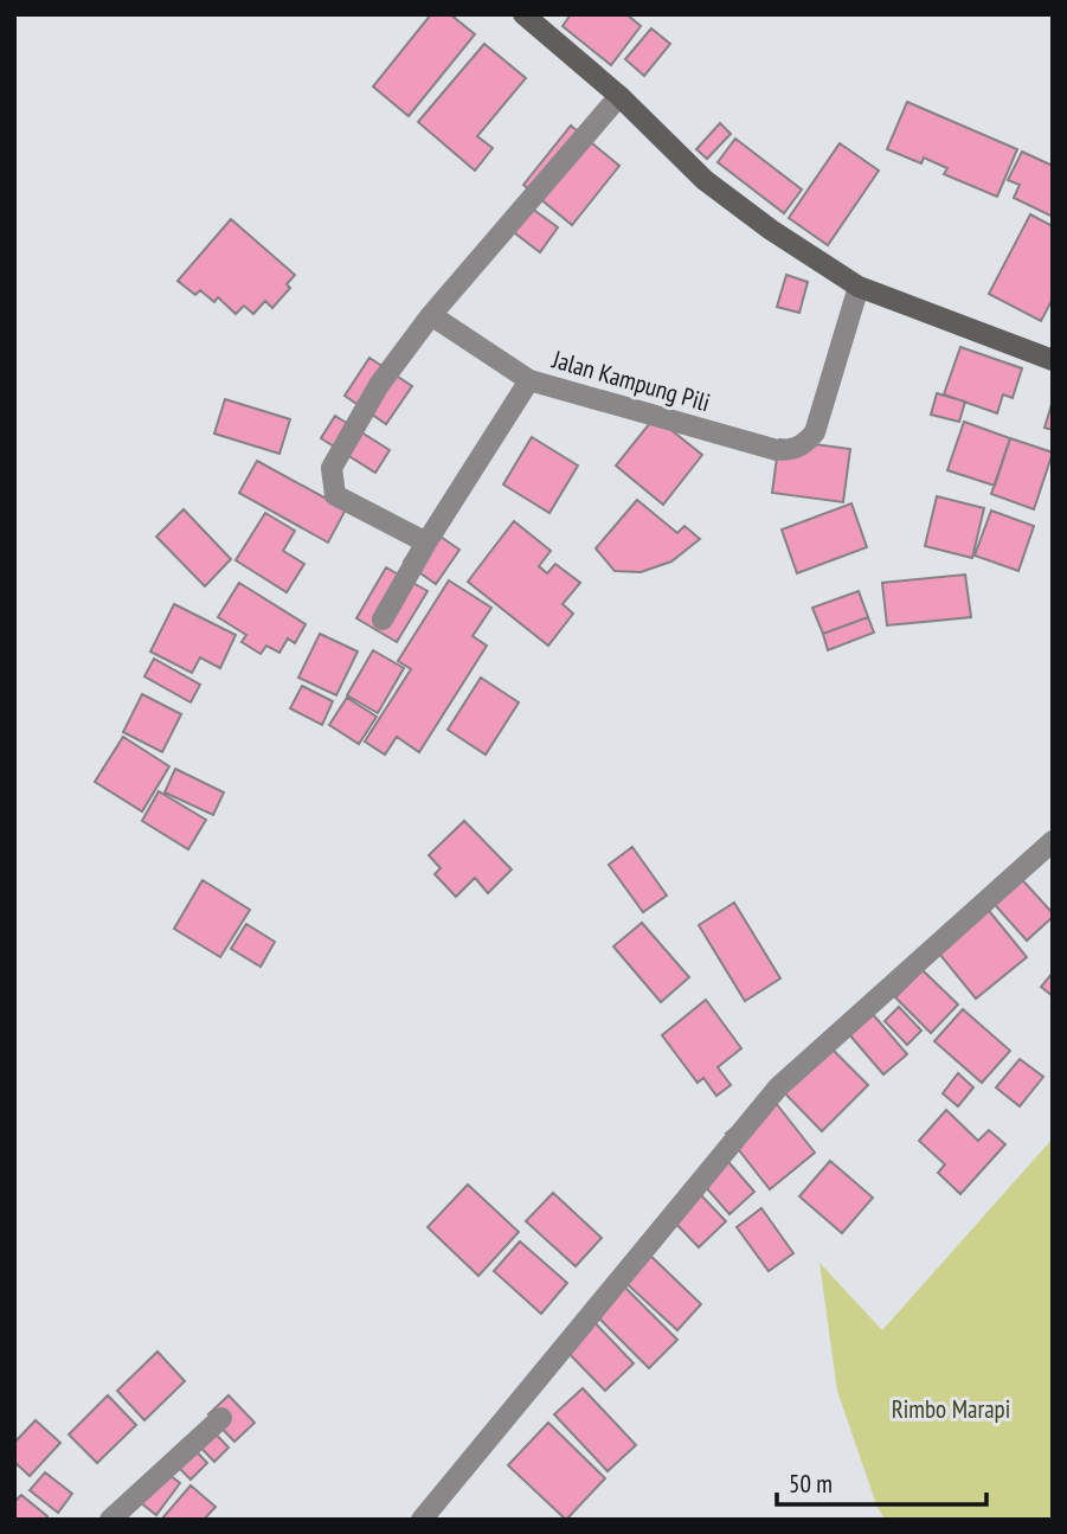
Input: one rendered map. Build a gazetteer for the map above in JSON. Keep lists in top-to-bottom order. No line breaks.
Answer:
{"streets":{"street":["Jalan Kampung Pili"]},"parks":["Rimbo Marapi"],"scale_bar":"50 m"}
